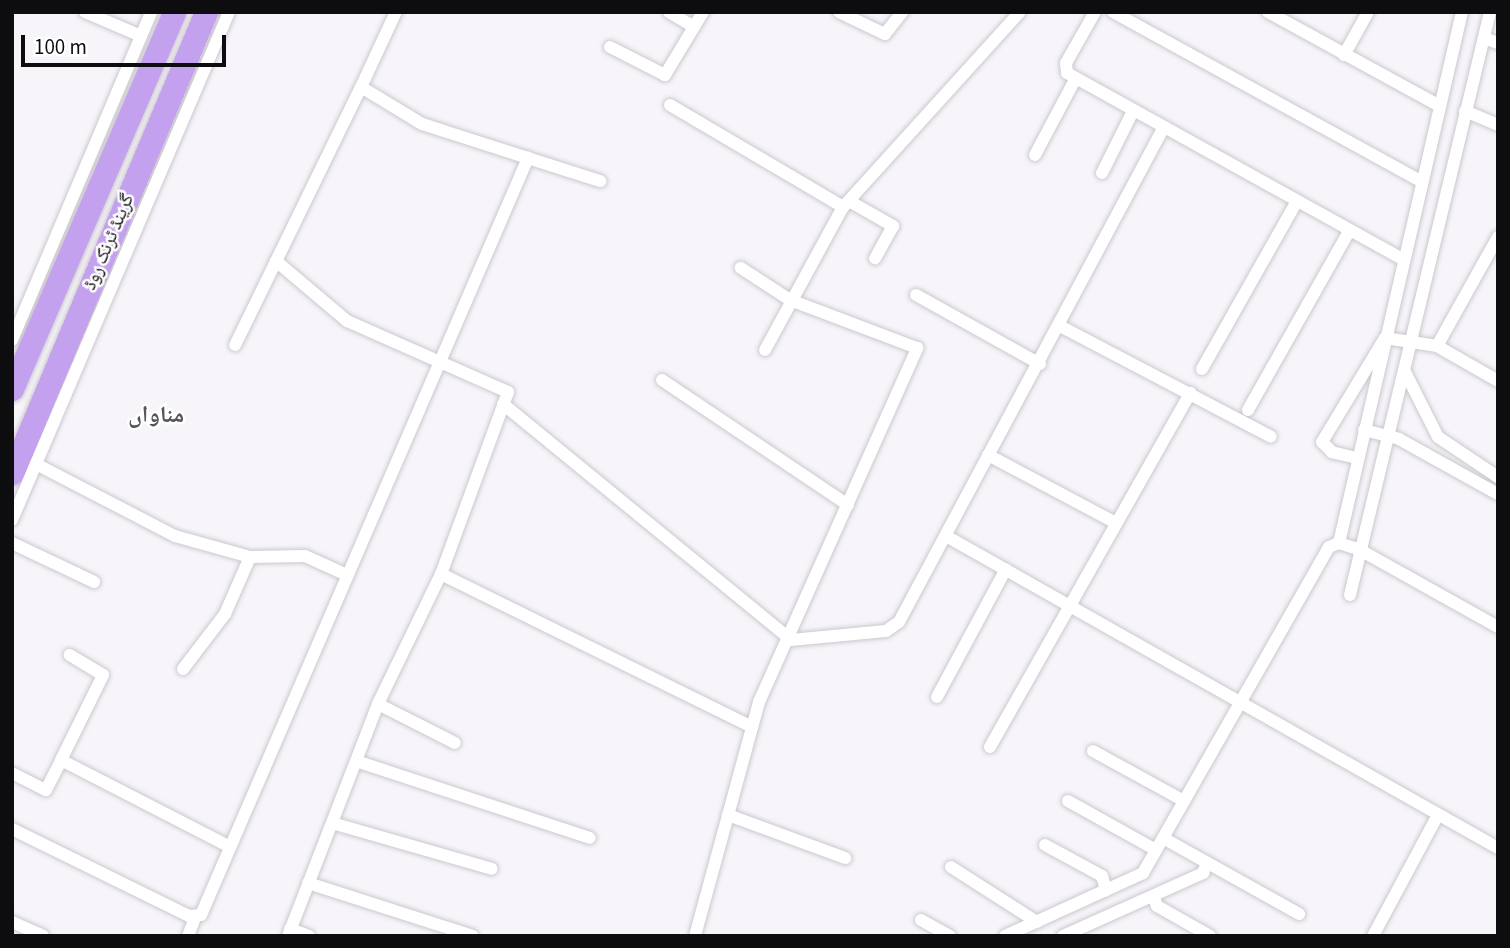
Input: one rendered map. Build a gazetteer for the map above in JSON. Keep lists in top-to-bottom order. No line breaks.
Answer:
{"streets":{"highway":["گرینڈ ٹرنک روڈ"]},"districts":["مناواں"],"scale_bar":"100 m"}
